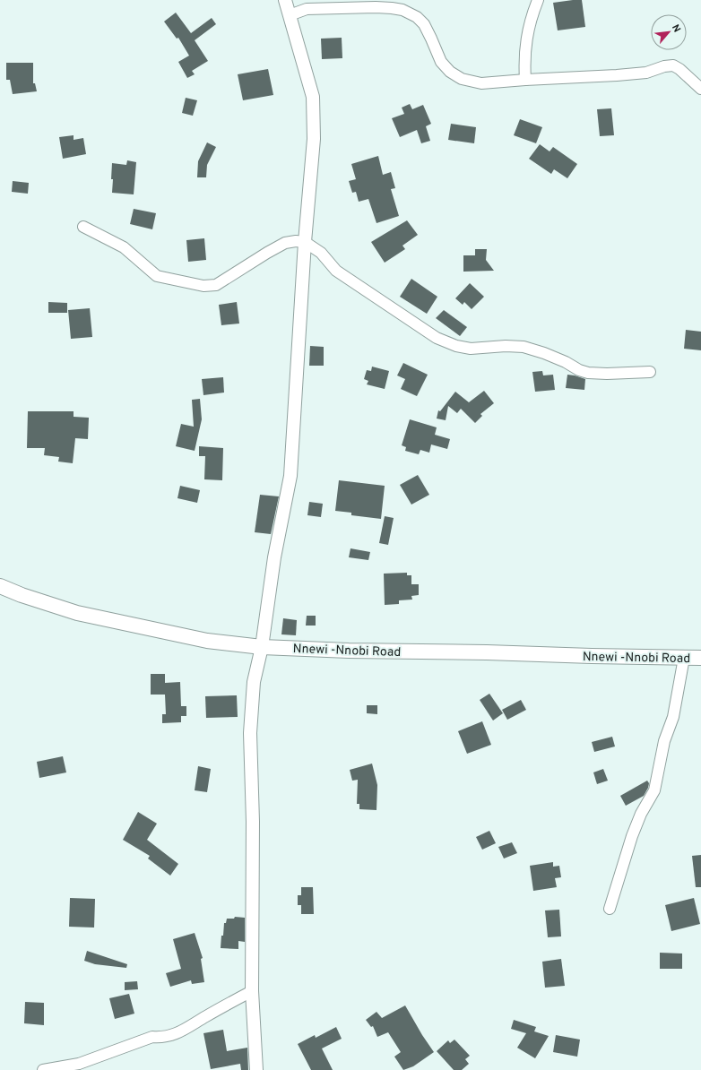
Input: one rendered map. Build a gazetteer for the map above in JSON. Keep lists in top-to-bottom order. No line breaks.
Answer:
{"streets":{"main road":["Nnewi -Nnobi Road"]},"north":"top right"}
